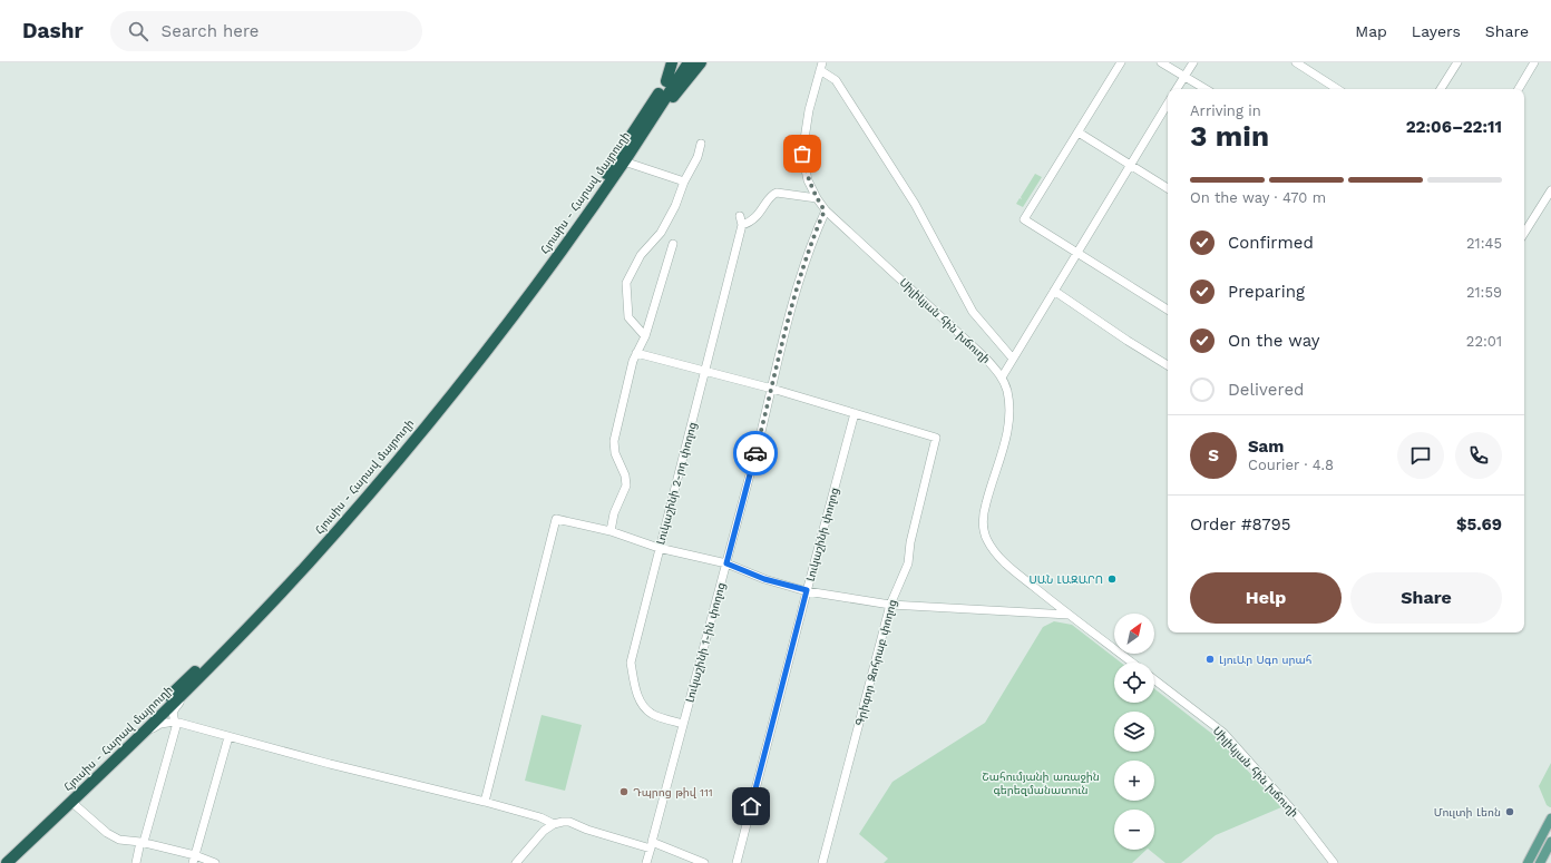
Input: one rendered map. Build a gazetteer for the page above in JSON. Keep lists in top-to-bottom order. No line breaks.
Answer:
{"streets":{"highway":["Հյուսիս - Հարավ մայրուղի"],"street":["Սիլիկյան հին խճուղի","Լուկաշինի 2-րդ փողոց","Լուկաշինի փողոց","Լուկաշինի 1-ին փողոց","Գրիգոր Զոհրաբ փողոց"]},"crossings":[["Սիլիկյան հին խճուղի","Լուկաշինի 2-րդ փողոց"],["Սիլիկյան հին խճուղի","Լուկաշինի 1-ին փողոց"],["Լուկաշինի 2-րդ փողոց","Լուկաշինի 1-ին փողոց"],["Լուկաշինի փողոց","Գրիգոր Զոհրաբ փողոց"]],"parks":["Շահումյանի առաջին գերեզմանատուն"],"places":["ՍԱՆ ԼԱԶԱՐՈ","ԼյուԱր Սգո սրահ","Դպրոց թիվ 111","Մուլտի Լեոն"],"north":"top right","page":{"header":"Dashr","search":"Search here","nav":["Map","Layers","Share"],"heading":["3 min","Arriving in","22:06–22:11"],"panel":["Sam","Courier · 4.8","Order #8795","$5.69"],"bar":"On the way · 470 m","list":[["Confirmed","21:45"],["Preparing","21:59"],["On the way","22:01"],"Delivered"],"round":"S","buttons":["Help","Share"],"map_buttons":["+","−"]}}
